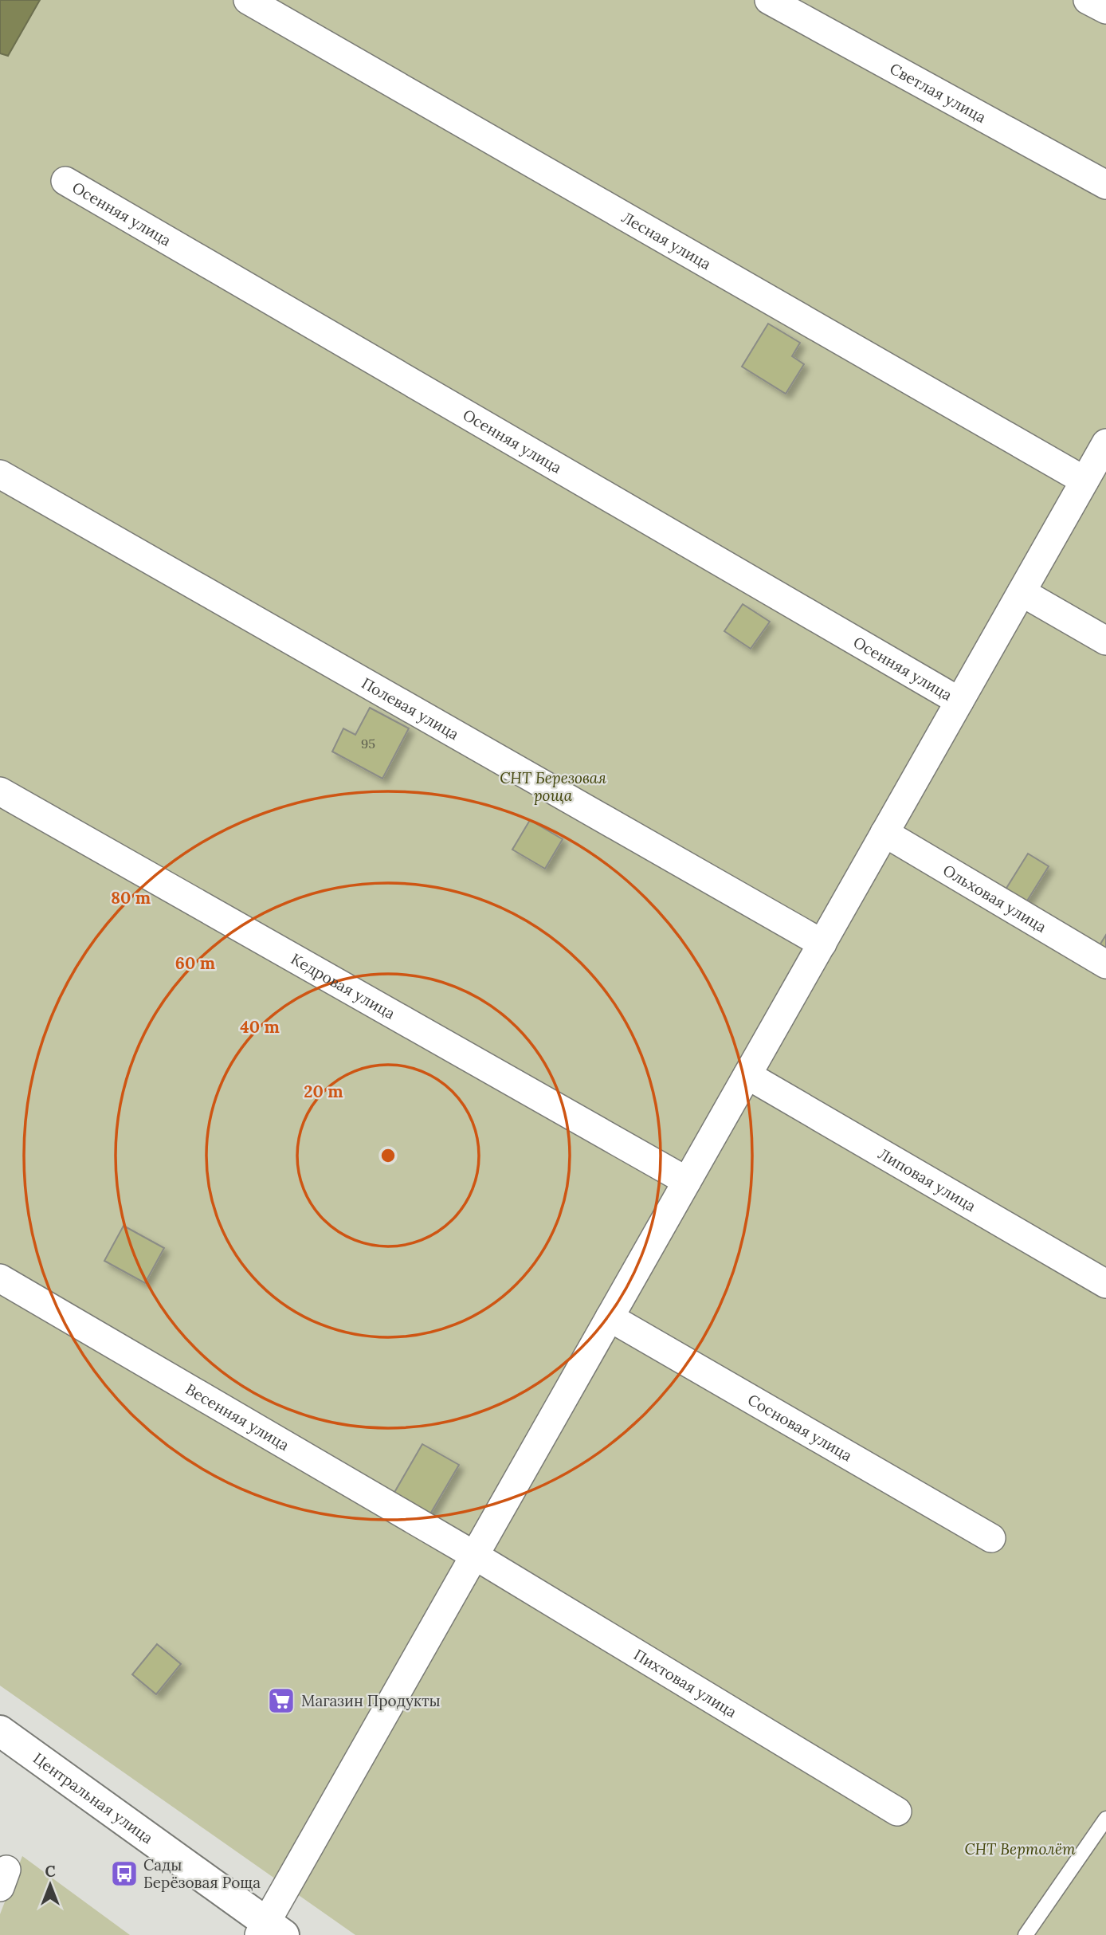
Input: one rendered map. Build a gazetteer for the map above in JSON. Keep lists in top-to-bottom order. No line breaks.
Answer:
{"streets":{"street":["Светлая улица","Осенняя улица","Лесная улица","Полевая улица","Ольховая улица","Кедровая улица","Липовая улица","Весенняя улица","Сосновая улица","Пихтовая улица","Центральная улица"]},"crossings":[["Весенняя улица","Пихтовая улица"]],"parks":["СНТ Березовая роща","СНТ Вертолёт"],"places":{"supermarket":["Магазин Продукты"],"bus stop":["Сады Берёзовая Роща"]},"house_numbers":["95"],"north":"top","rings":["80 m","60 m","40 m","20 m"]}
